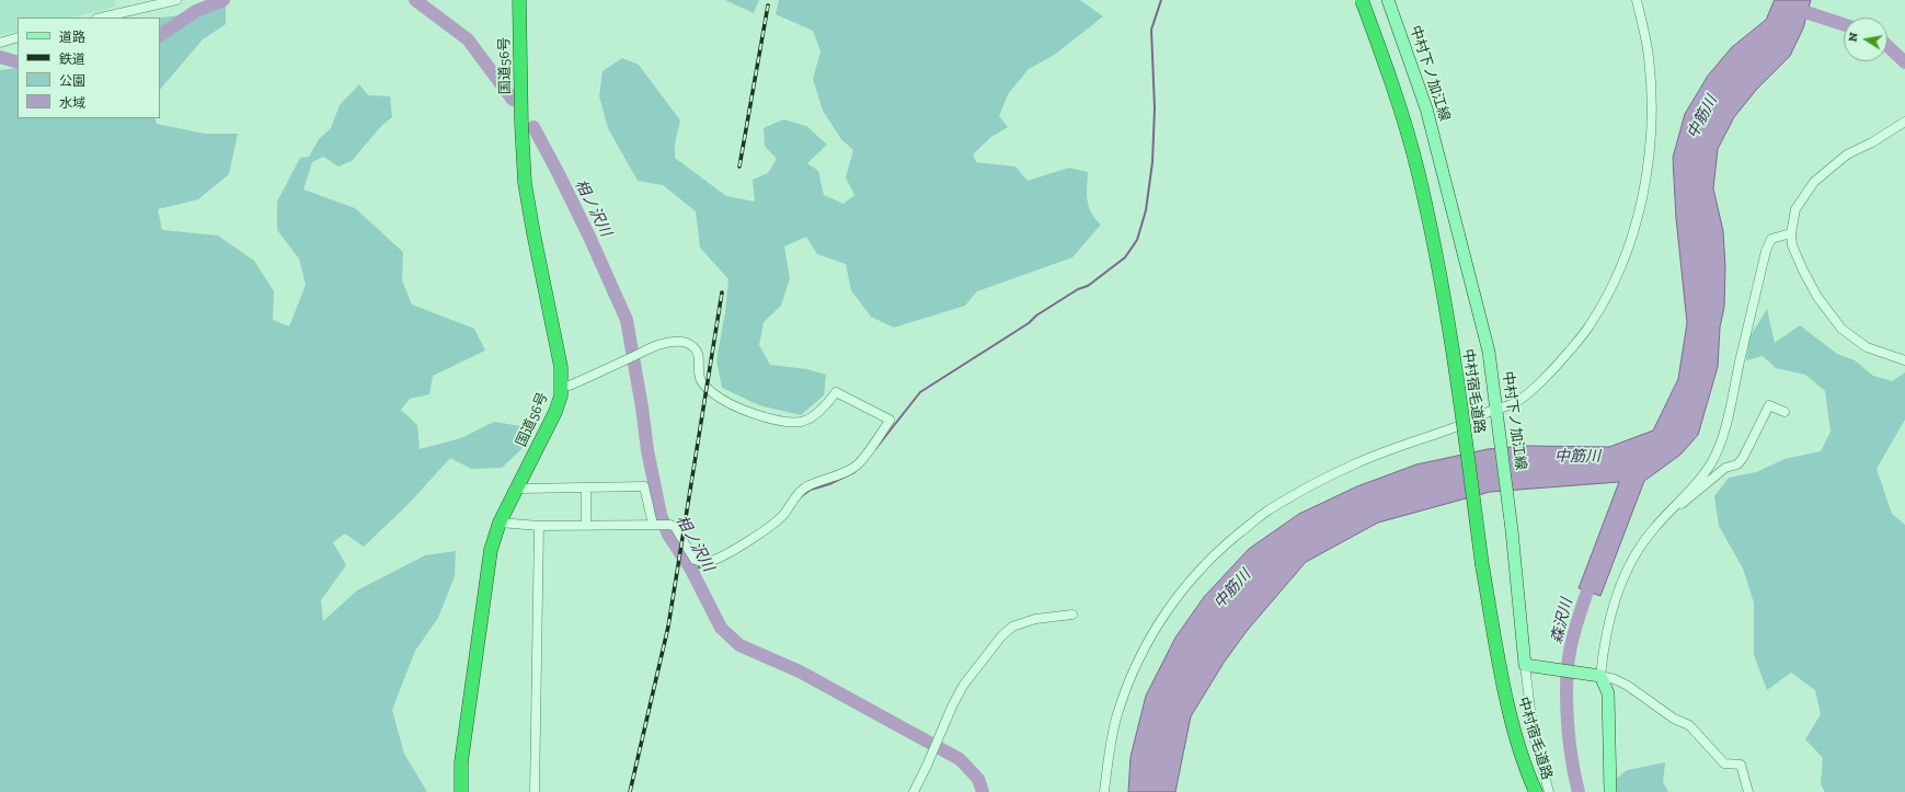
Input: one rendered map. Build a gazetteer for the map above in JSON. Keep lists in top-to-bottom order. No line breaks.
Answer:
{"streets":{"highway":["国道56号","中村宿毛道路"],"main road":["中村下ノ加江線"]},"water":["中筋川","相ノ沢川","森沢川"],"legend":["道路","鉄道","公園","水域"],"north":"left"}
